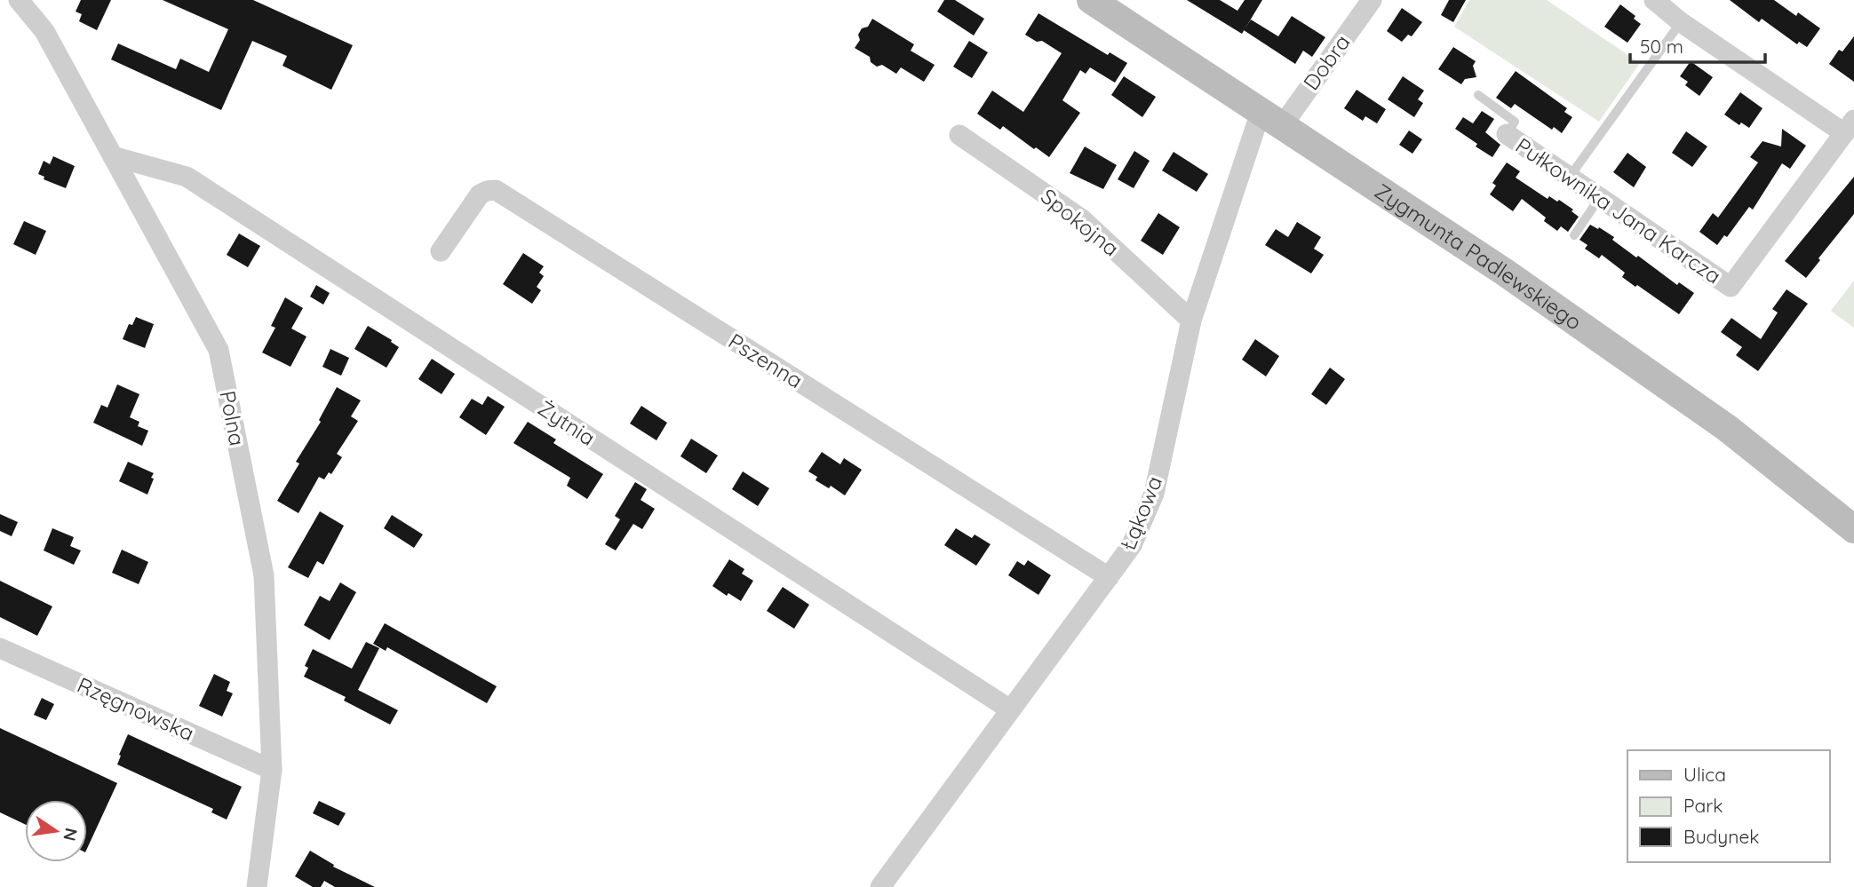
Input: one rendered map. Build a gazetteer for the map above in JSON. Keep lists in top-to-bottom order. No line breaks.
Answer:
{"streets":{"street":["Dobra","Pułkownika Jana Karcza","Spokojna","Zygmunta Padlewskiego","Pszenna","Polna","Żytnia","Łąkowa","Rzęgnowska"]},"crossings":[["Dobra","Zygmunta Padlewskiego"],["Dobra","Łąkowa"],["Spokojna","Łąkowa"],["Zygmunta Padlewskiego","Łąkowa"],["Pszenna","Łąkowa"],["Polna","Żytnia"],["Polna","Rzęgnowska"],["Żytnia","Łąkowa"]],"legend":["Ulica","Park","Budynek"],"scale_bar":"50 m","north":"right"}
